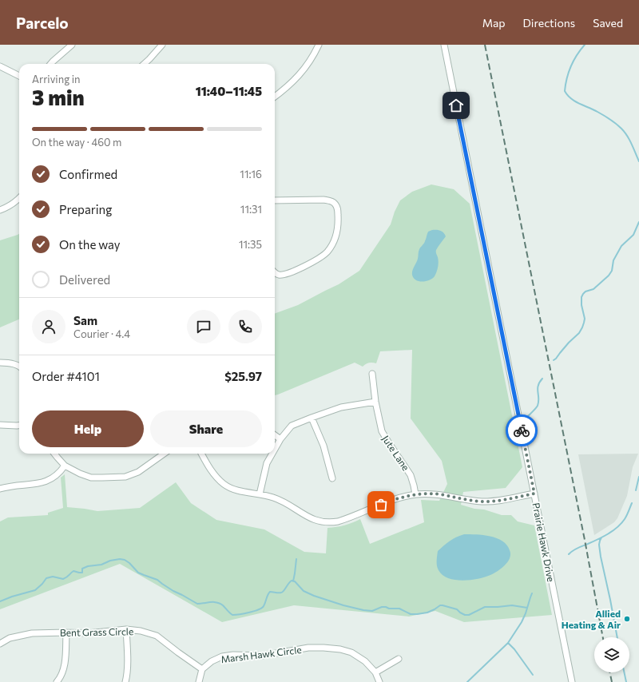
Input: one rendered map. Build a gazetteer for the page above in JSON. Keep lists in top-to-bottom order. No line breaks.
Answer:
{"streets":{"street":["Jute Lane","Prairie Hawk Drive","Bent Grass Circle","Marsh Hawk Circle"]},"crossings":[["Bent Grass Circle","Marsh Hawk Circle"]],"places":["Allied Heating & Air"],"page":{"header":"Parcelo","nav":["Map","Directions","Saved"],"heading":["3 min","Arriving in","11:40–11:45"],"panel":["Sam","Courier · 4.4","Order #4101","$25.97"],"bar":"On the way · 460 m","list":[["Confirmed","11:16"],["Preparing","11:31"],["On the way","11:35"],"Delivered"],"buttons":["Help","Share"]}}
